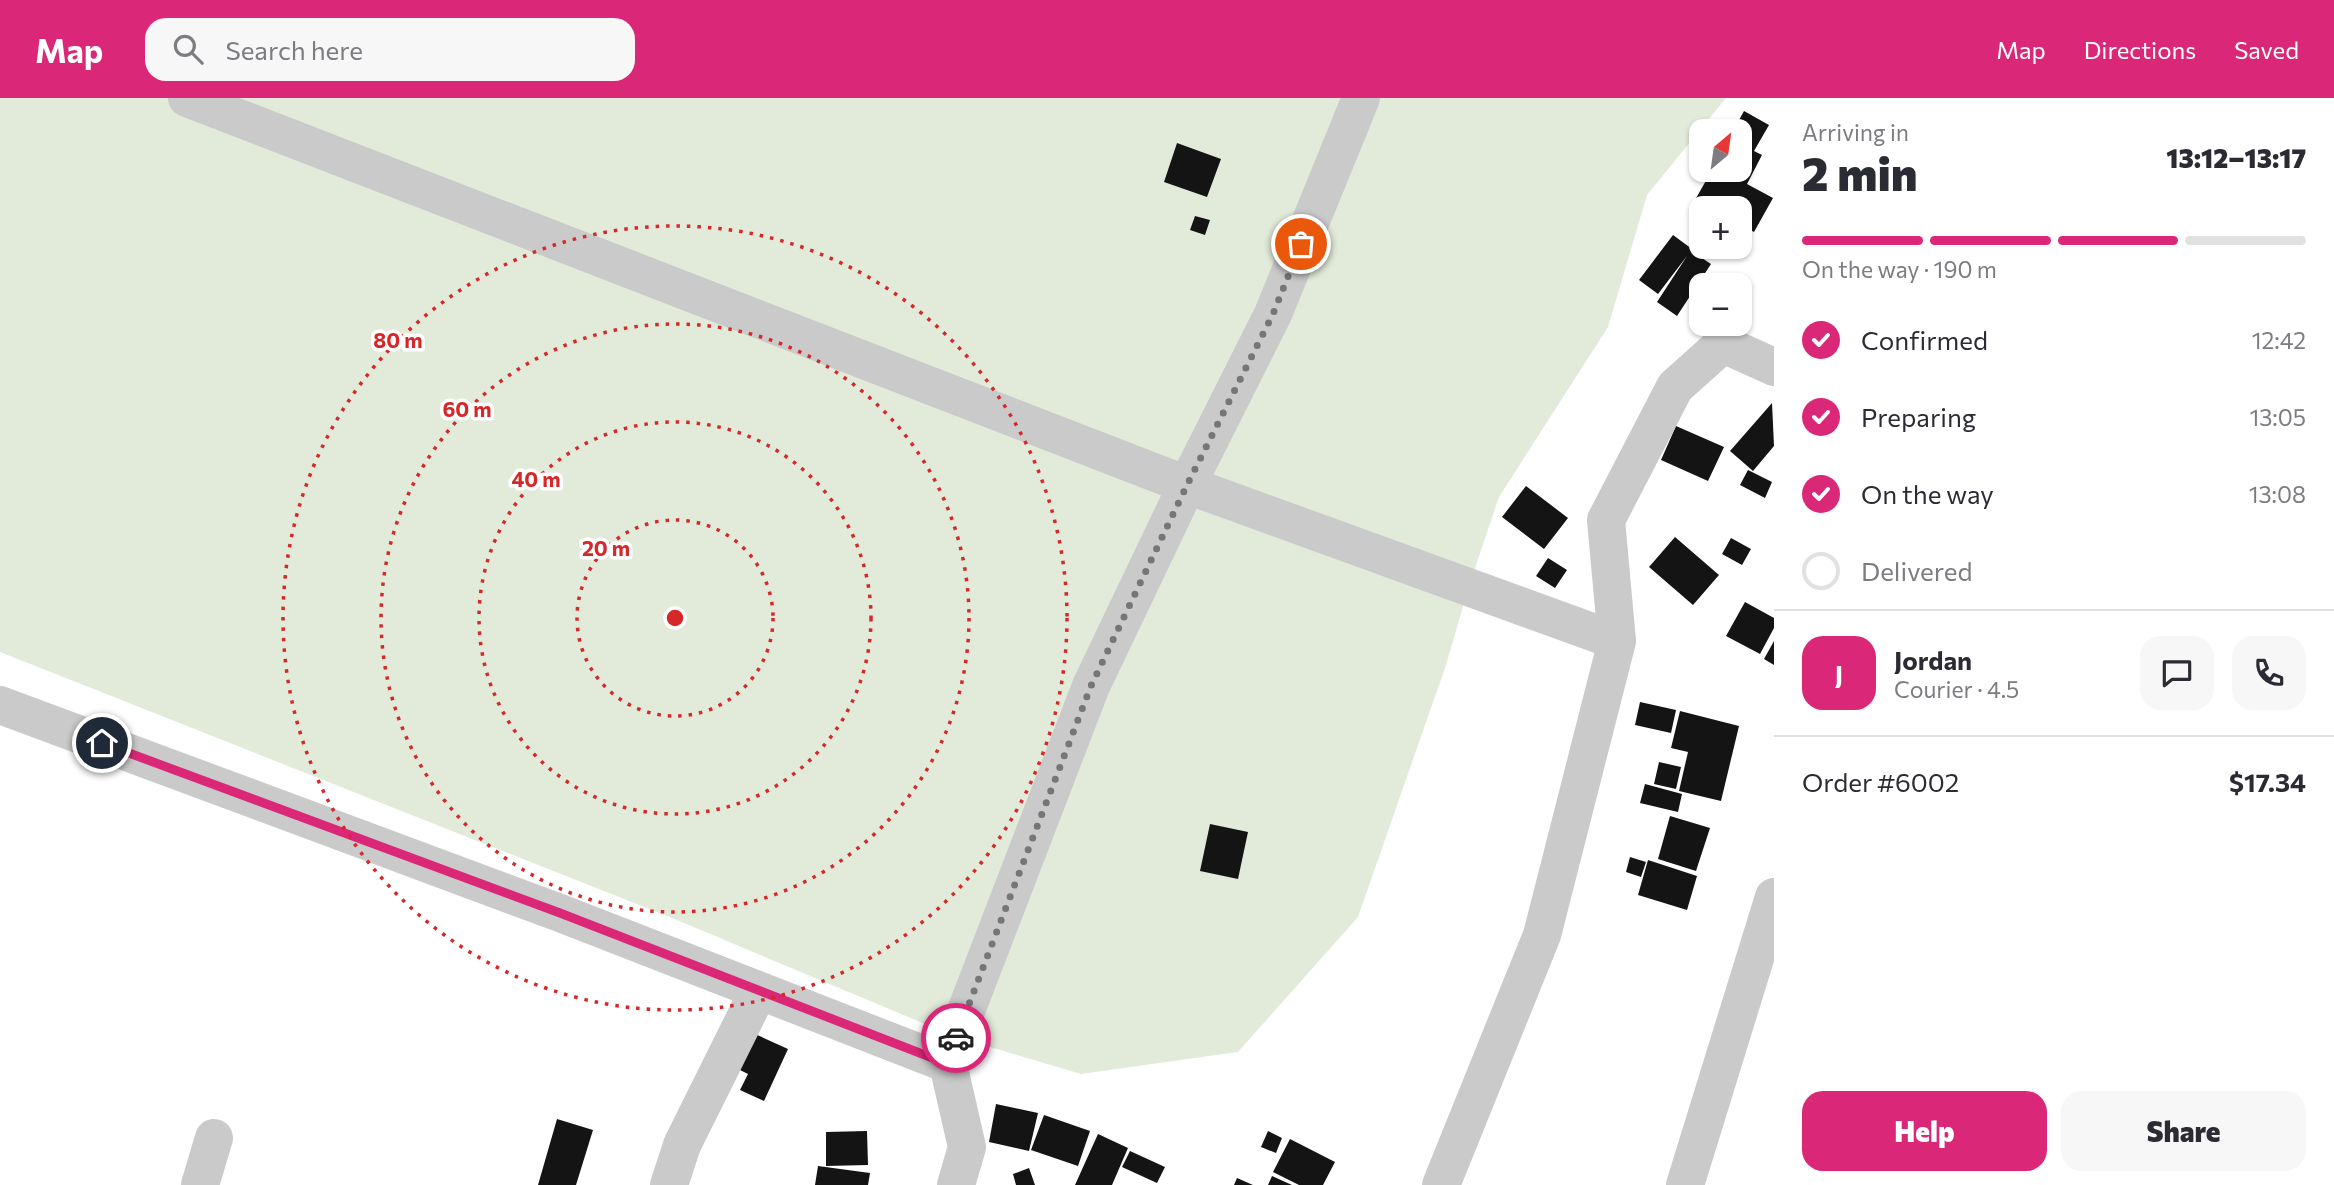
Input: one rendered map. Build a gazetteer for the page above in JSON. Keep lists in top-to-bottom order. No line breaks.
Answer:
{"north":"top right","page":{"header":"Map","search":"Search here","nav":["Map","Directions","Saved"],"heading":["2 min","Arriving in","13:12–13:17"],"panel":["Jordan","Courier · 4.5","Order #6002","$17.34"],"map_buttons":["+","−"],"bar":"On the way · 190 m","list":[["Confirmed","12:42"],["Preparing","13:05"],["On the way","13:08"],"Delivered"],"round":"J","buttons":["Help","Share"]},"rings":["80 m","60 m","40 m","20 m"]}
